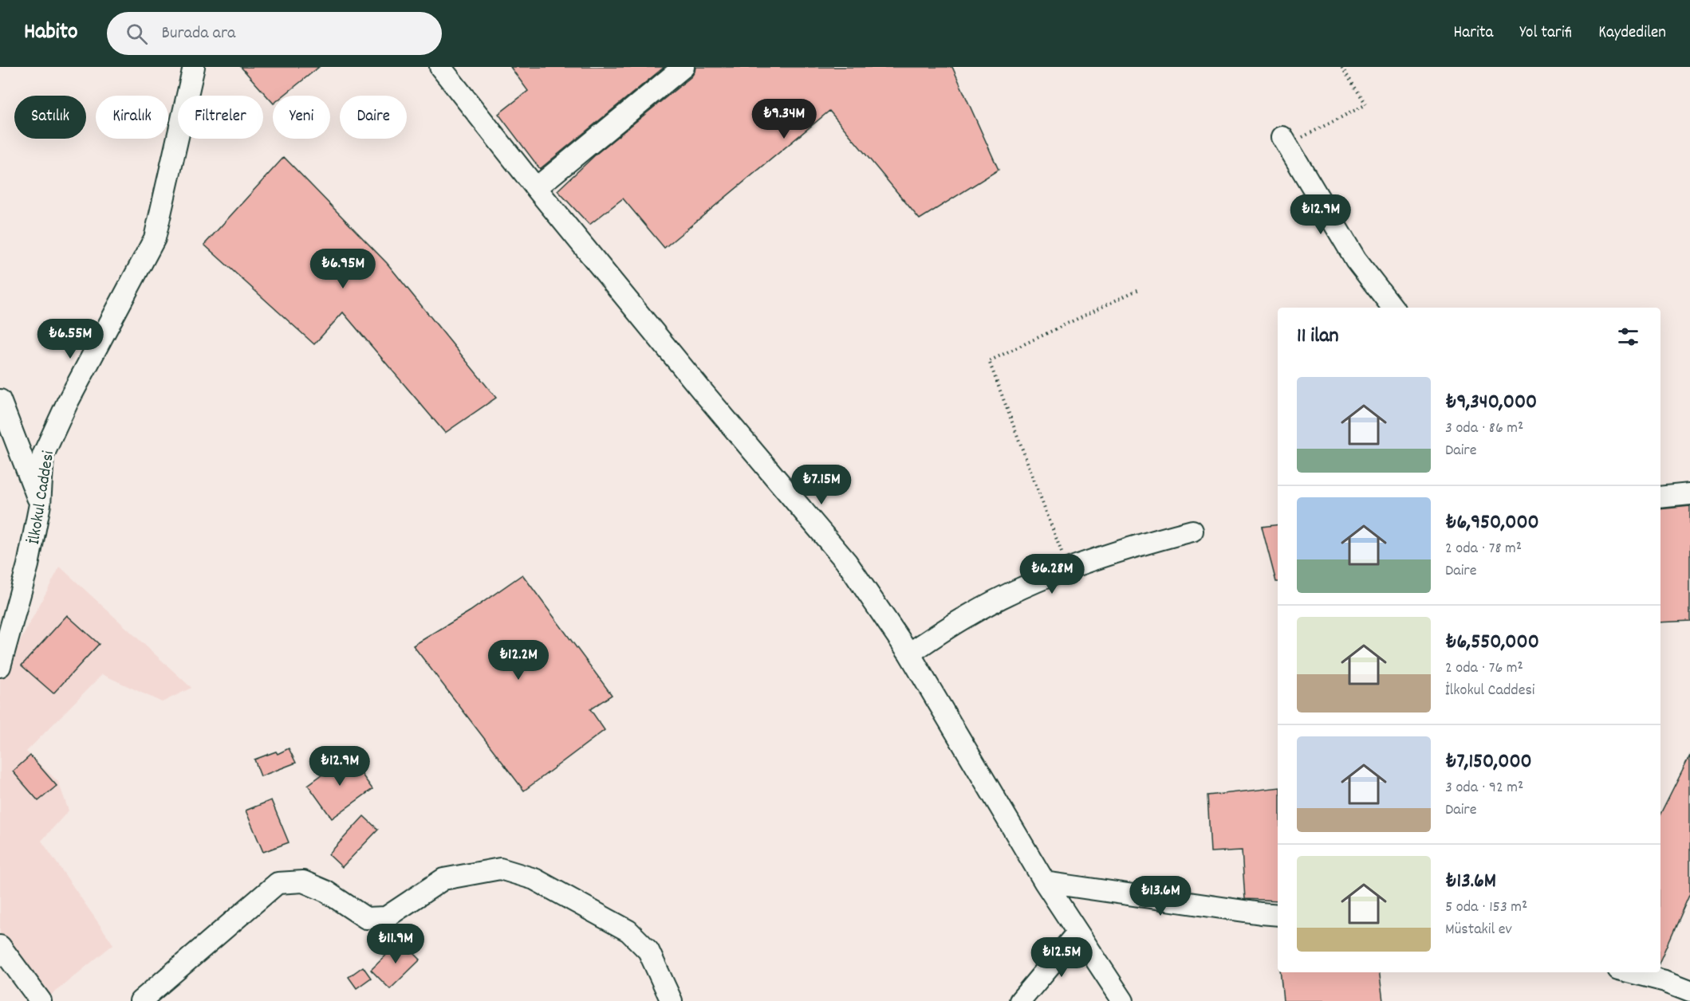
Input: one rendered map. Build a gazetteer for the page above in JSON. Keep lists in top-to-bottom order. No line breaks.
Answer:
{"streets":{"street":["İlkokul Caddesi"]},"page":{"header":"Habito","search":"Burada ara","nav":["Harita","Yol tarifi","Kaydedilen"],"chip":["Satılık","Kiralık","Filtreler","Yeni","Daire"],"price":["₺9.34M","₺12.9M","₺6.95M","₺6.55M","₺7.15M","₺6.28M","₺12.2M","₺12.9M","₺13.6M","₺11.9M","₺12.5M"],"heading":"11 ilan","list":[{"name":"₺9,340,000","note":"3 oda · 86 m² · Daire"},{"name":"₺6,950,000","note":"2 oda · 78 m² · Daire"},{"name":"₺6,550,000","note":"2 oda · 76 m² · İlkokul Caddesi"},{"name":"₺7,150,000","note":"3 oda · 92 m² · Daire"},{"name":"₺13.6M","note":"5 oda · 153 m² · Müstakil ev"}]}}
